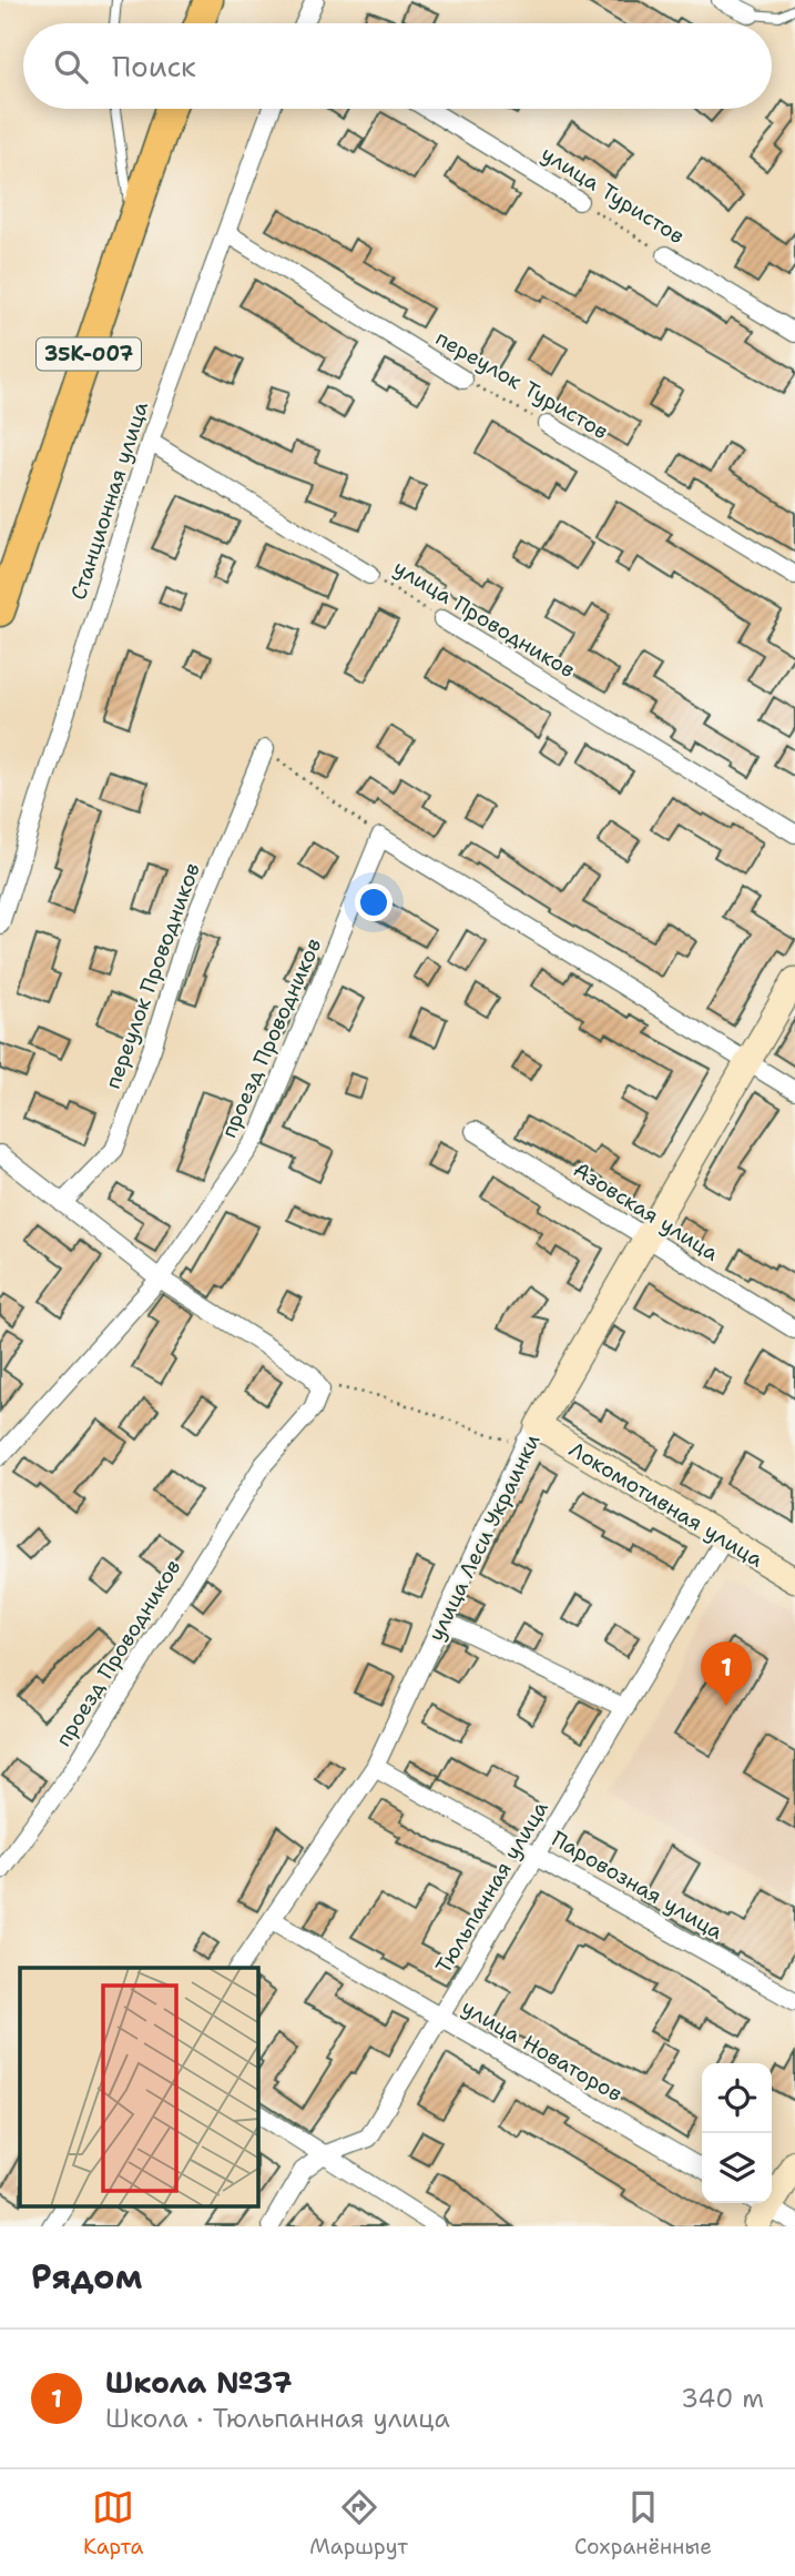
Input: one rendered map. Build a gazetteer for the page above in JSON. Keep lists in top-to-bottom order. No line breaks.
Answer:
{"streets":{"main road":["35К-007","Локомотивная улица","улица Леси Украинки"],"street":["улица Туристов","переулок Туристов","Станционная улица","улица Проводников","переулок Проводников","проезд Проводников","Азовская улица","Паровозная улица","Тюльпанная улица","улица Новаторов"]},"crossings":[["переулок Туристов","Станционная улица"],["Станционная улица","улица Проводников"],["Азовская улица","улица Леси Украинки"],["Локомотивная улица","улица Леси Украинки"],["Локомотивная улица","Тюльпанная улица"],["улица Леси Украинки","Паровозная улица"],["улица Леси Украинки","улица Новаторов"],["Паровозная улица","Тюльпанная улица"],["Тюльпанная улица","улица Новаторов"]],"page":{"search":"Поиск","pins":"1","heading":"Рядом","list":[{"mark":"1","name":"Школа №37","note":"Школа · Тюльпанная улица","value":"340 m"}],"nav":["Карта","Маршрут","Сохранённые"]}}
